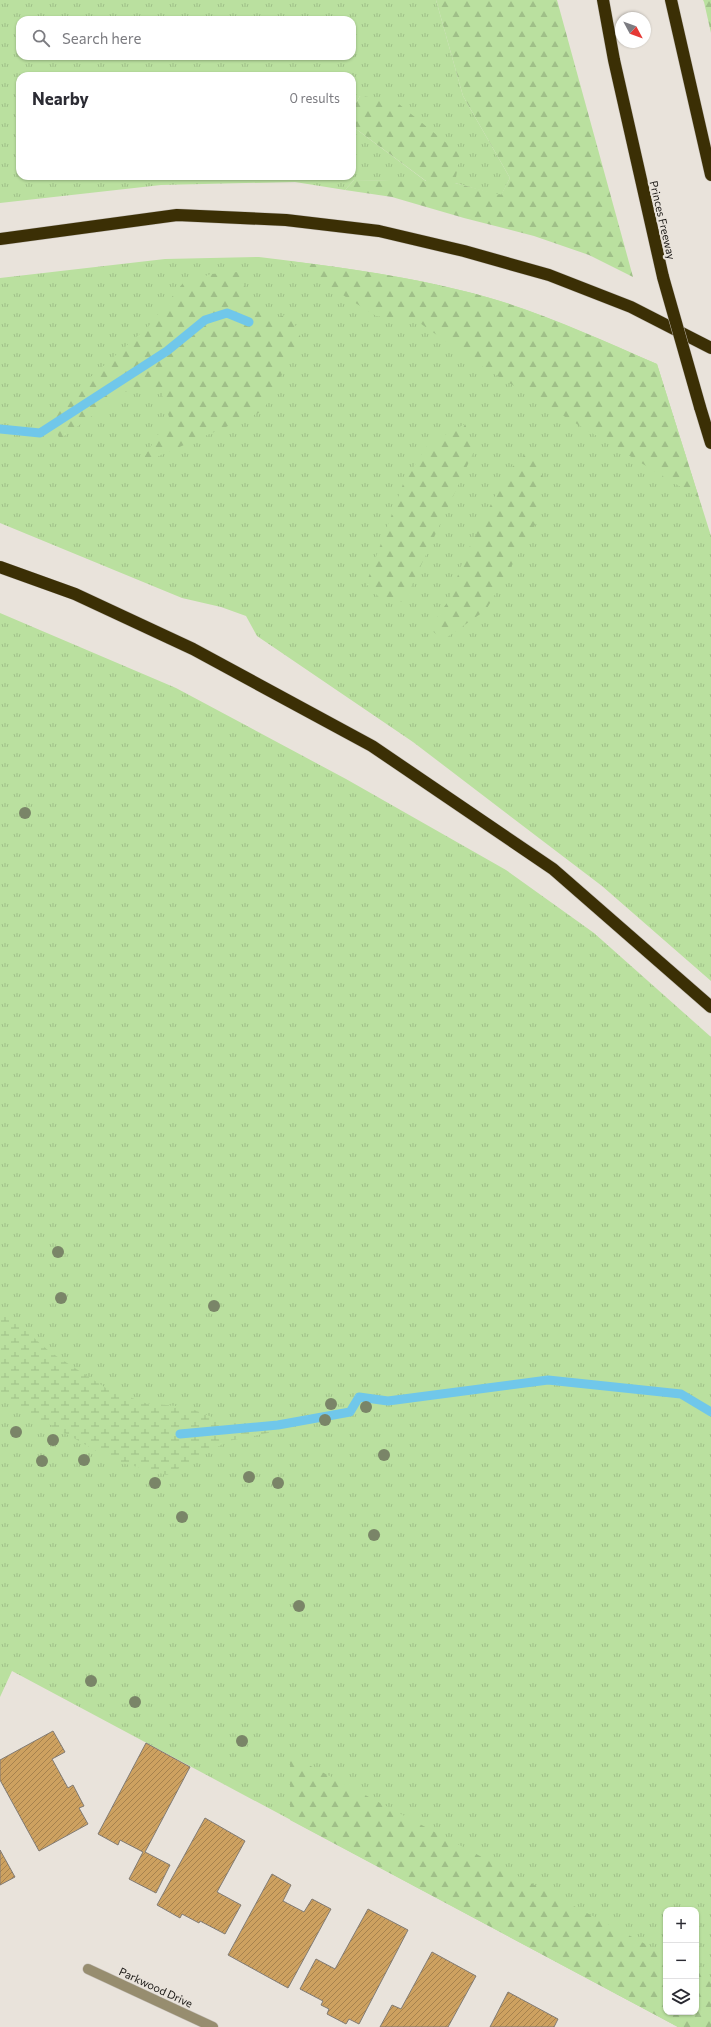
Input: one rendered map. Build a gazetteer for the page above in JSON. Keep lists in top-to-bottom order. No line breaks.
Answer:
{"streets":{"highway":["Princes Freeway"],"street":["Parkwood Drive"]},"north":"bottom right","page":{"search":"Search here","heading":["Nearby","0 results"],"map_buttons":["+","−"]}}
